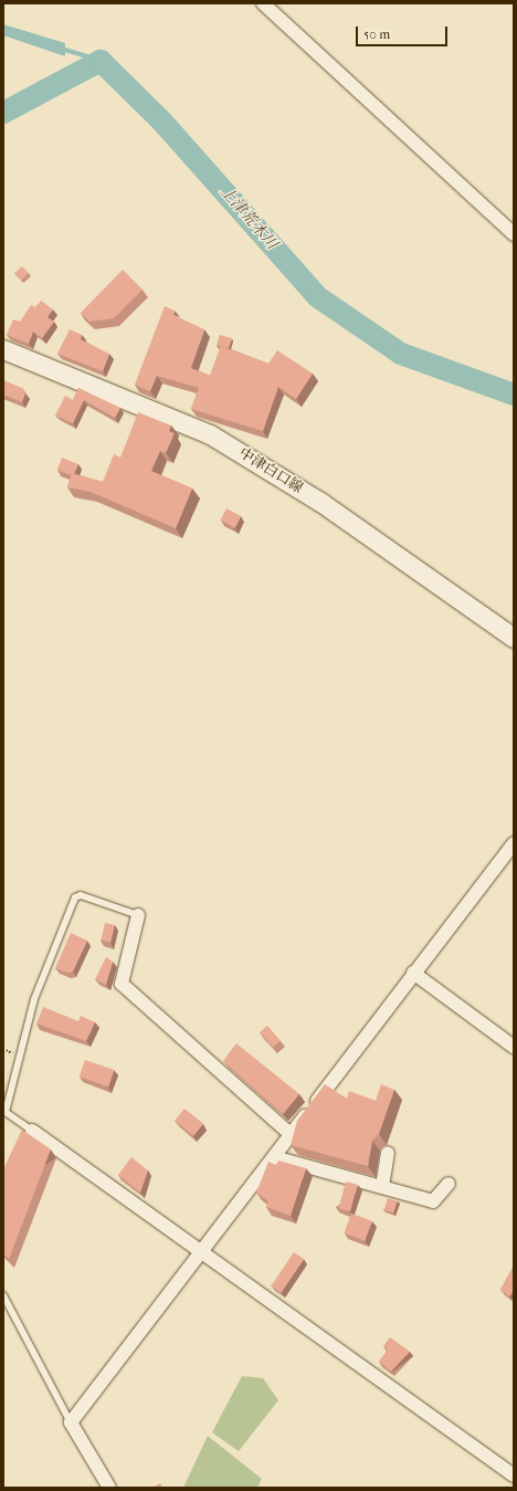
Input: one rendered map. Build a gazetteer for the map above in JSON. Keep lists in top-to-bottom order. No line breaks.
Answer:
{"streets":{"main road":["中津白口線"]},"water":["上津荒木川"],"scale_bar":"50 m"}
